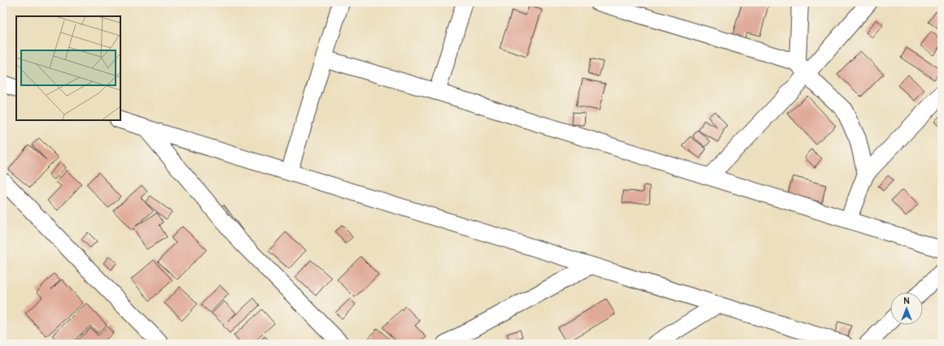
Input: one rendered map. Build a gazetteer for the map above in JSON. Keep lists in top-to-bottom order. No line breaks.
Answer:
{"north":"top"}
